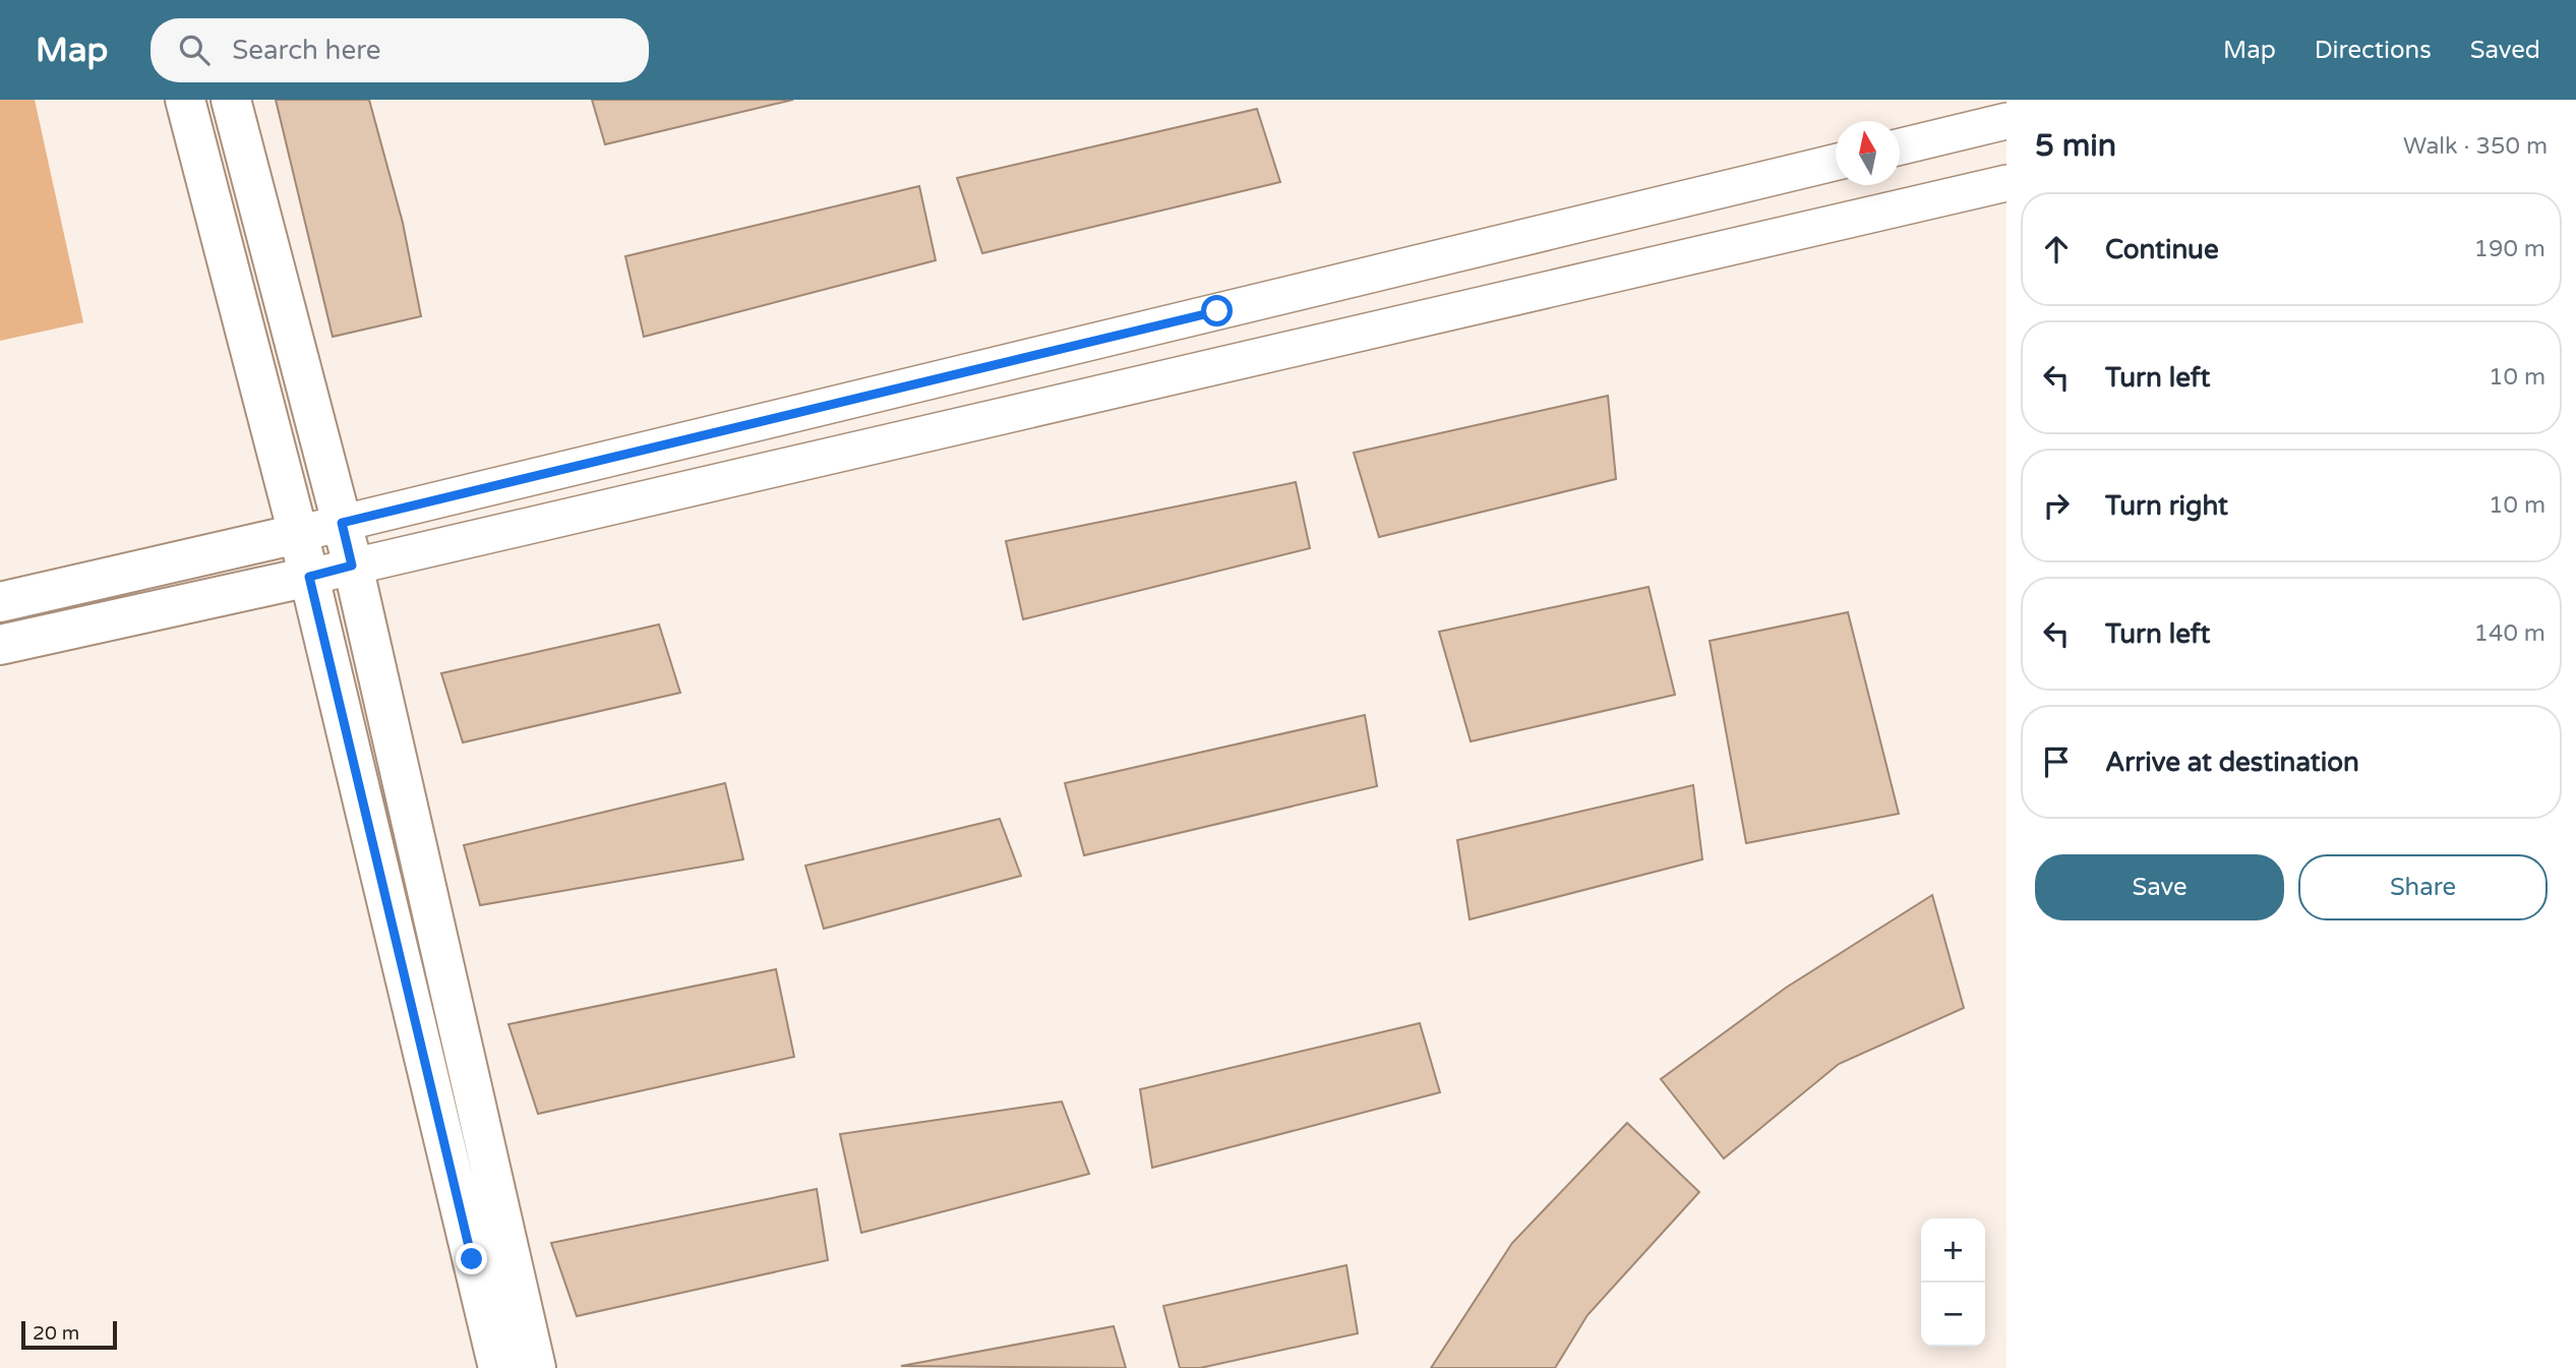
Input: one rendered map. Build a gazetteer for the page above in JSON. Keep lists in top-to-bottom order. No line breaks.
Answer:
{"scale_bar":"20 m","north":"top","page":{"header":"Map","search":"Search here","nav":["Map","Directions","Saved"],"heading":["5 min","Walk · 350 m"],"list":[["Continue","190 m"],["Turn left","10 m"],["Turn right","10 m"],["Turn left","140 m"],"Arrive at destination"],"buttons":["Save","Share"],"map_buttons":["+","−"],"scale":"20 m"}}
